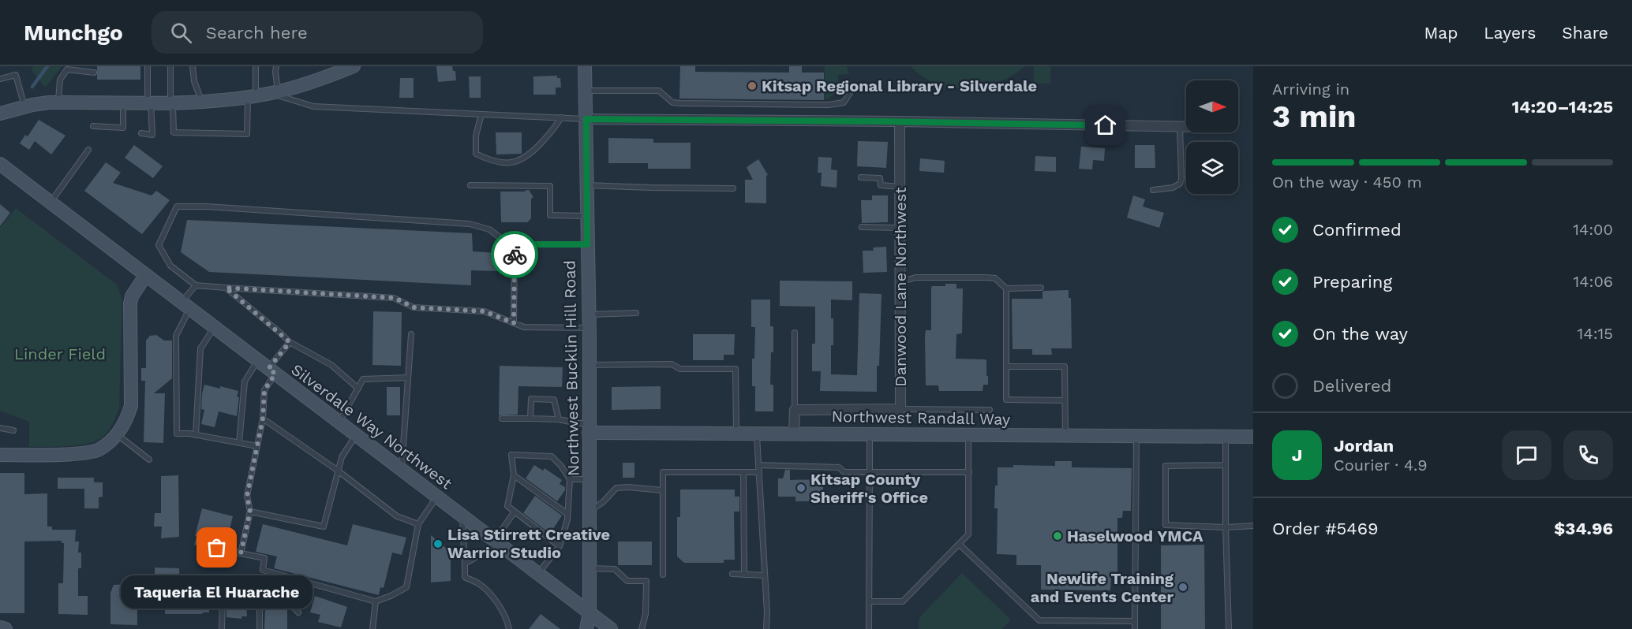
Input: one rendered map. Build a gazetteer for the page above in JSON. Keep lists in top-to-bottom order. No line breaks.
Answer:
{"streets":{"main road":["Northwest Bucklin Hill Road","Northwest Randall Way","Silverdale Way Northwest"],"street":["Danwood Lane Northwest"]},"crossings":[["Northwest Bucklin Hill Road","Northwest Randall Way"],["Northwest Bucklin Hill Road","Silverdale Way Northwest"]],"parks":["Linder Field"],"places":["Kitsap Regional Library - Silverdale","Kitsap County Sheriff's Office","Haselwood YMCA","Lisa Stirrett Creative Warrior Studio","Taqueria El Huarache","Newlife Training and Events Center"],"north":"right","page":{"header":"Munchgo","search":"Search here","nav":["Map","Layers","Share"],"heading":["3 min","Arriving in","14:20–14:25"],"panel":["Jordan","Courier · 4.9","Order #5469","$34.96"],"bar":"On the way · 450 m","list":[["Confirmed","14:00"],["Preparing","14:06"],["On the way","14:15"],"Delivered"],"round":"J","bubble":"Taqueria El Huarache"}}
